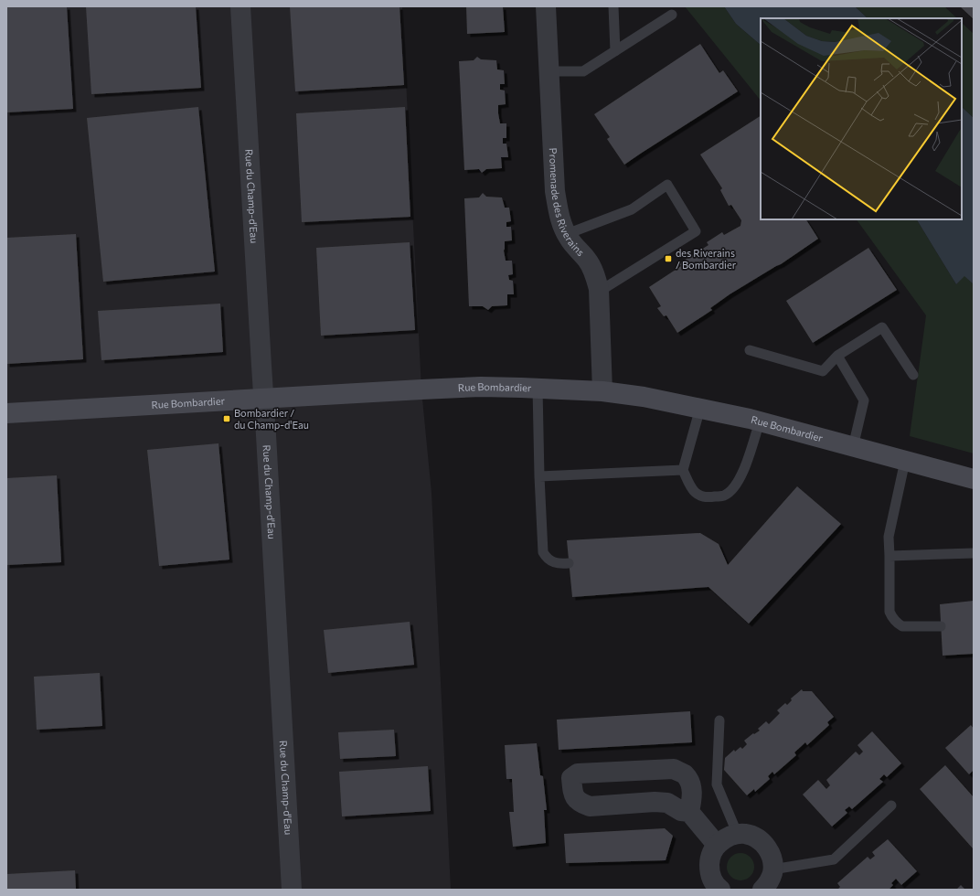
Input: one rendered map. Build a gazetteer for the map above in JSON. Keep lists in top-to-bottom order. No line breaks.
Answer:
{"streets":{"street":["Rue du Champ-d'Eau","Promenade des Riverains","Rue Bombardier"]},"crossings":[["Rue du Champ-d'Eau","Rue Bombardier"],["Promenade des Riverains","Rue Bombardier"]],"places":{"transit":["des Riverains / Bombardier","Bombardier / du Champ-d'Eau"]}}
